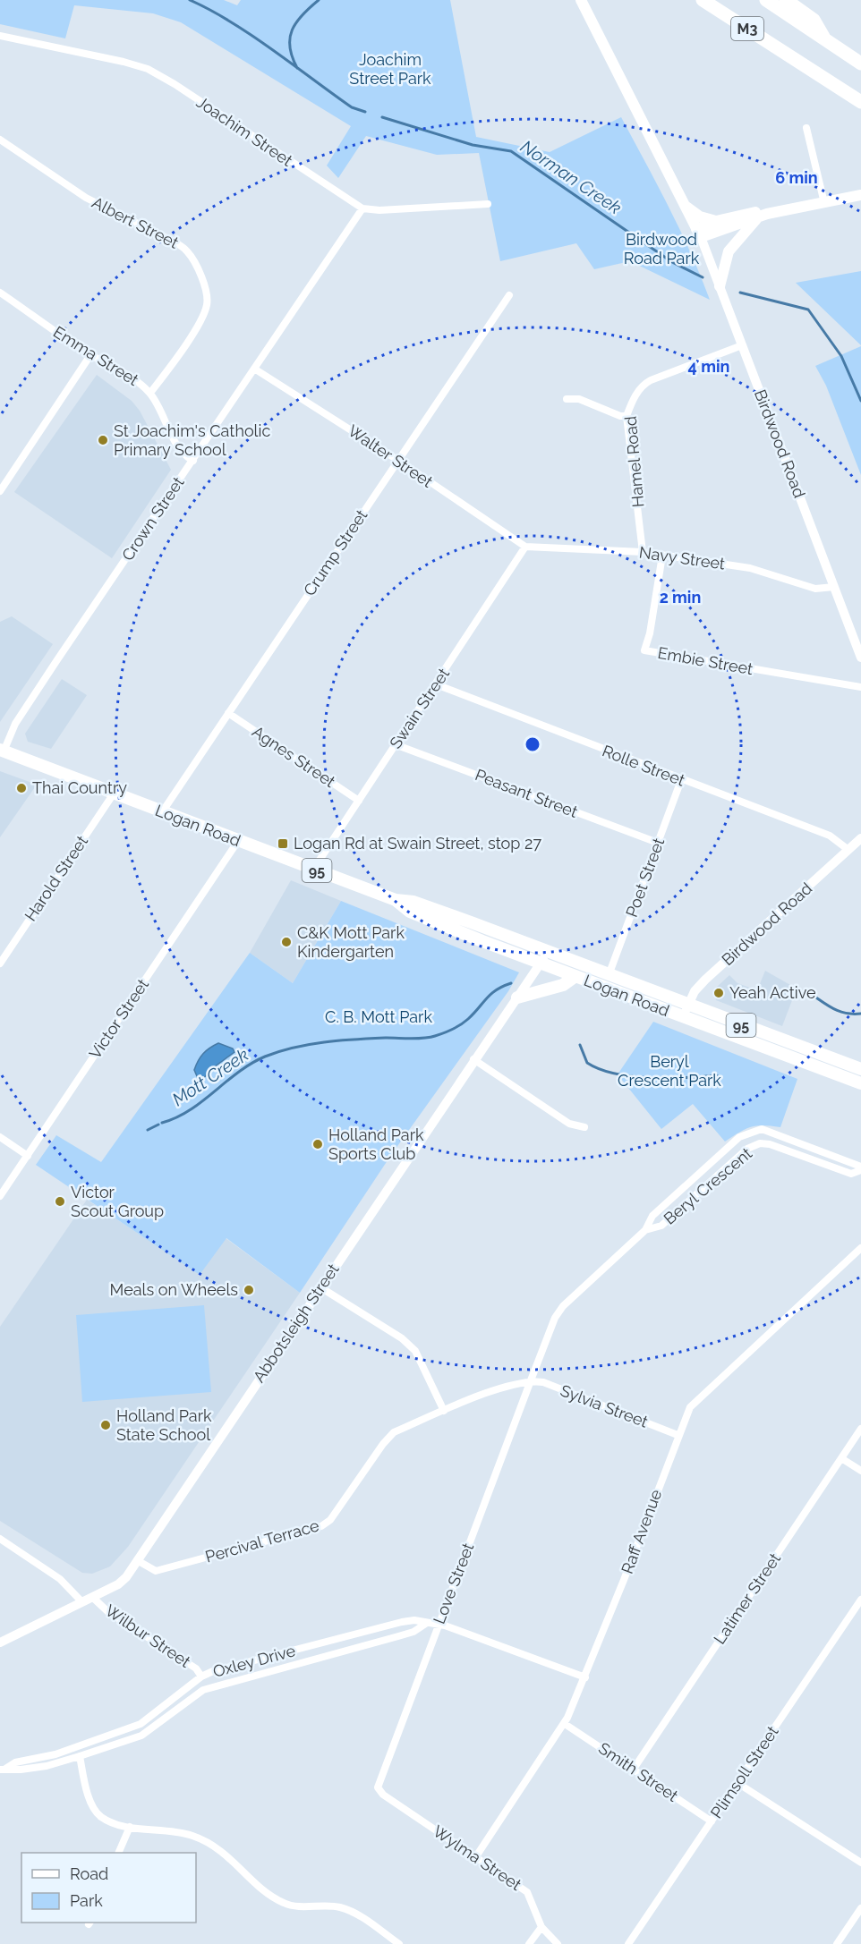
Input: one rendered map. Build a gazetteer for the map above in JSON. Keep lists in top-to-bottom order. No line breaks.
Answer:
{"streets":{"highway":["M3"],"main road":["Birdwood Road","Logan Road","95"],"street":["Joachim Street","Albert Street","Emma Street","Walter Street","Hamel Road","Crown Street","Crump Street","Navy Street","Embie Street","Swain Street","Agnes Street","Rolle Street","Peasant Street","Poet Street","Harold Street","Victor Street","Beryl Crescent","Abbotsleigh Street","Sylvia Street","Raff Avenue","Percival Terrace","Love Street","Latimer Street","Wilbur Street","Oxley Drive","Smith Street","Plimsoll Street","Wylma Street"]},"crossings":[["Joachim Street","Crown Street"],["Albert Street","Emma Street"],["Emma Street","Crown Street"],["Birdwood Road","Hamel Road"],["Birdwood Road","Navy Street"],["Birdwood Road","Rolle Street"],["Birdwood Road","Logan Road"],["Walter Street","Crown Street"],["Walter Street","Crump Street"],["Walter Street","Navy Street"],["Walter Street","Swain Street"],["Hamel Road","Navy Street"],["Crown Street","Logan Road"],["Crump Street","Agnes Street"],["Crump Street","Logan Road"],["Navy Street","Embie Street"],["Navy Street","Swain Street"],["Swain Street","Agnes Street"],["Swain Street","Rolle Street"],["Swain Street","Peasant Street"],["Swain Street","Logan Road"],["Rolle Street","Poet Street"],["Peasant Street","Poet Street"],["Logan Road","Poet Street"],["Logan Road","Harold Street"],["Logan Road","Victor Street"],["Logan Road","Abbotsleigh Street"],["Beryl Crescent","Sylvia Street"],["Beryl Crescent","Percival Terrace"],["Beryl Crescent","Love Street"],["Abbotsleigh Street","Percival Terrace"],["Abbotsleigh Street","Wilbur Street"],["Sylvia Street","Raff Avenue"],["Sylvia Street","Percival Terrace"],["Sylvia Street","Love Street"],["Raff Avenue","Oxley Drive"],["Raff Avenue","Smith Street"],["Raff Avenue","Wylma Street"],["Percival Terrace","Love Street"],["Love Street","Oxley Drive"],["Love Street","Wylma Street"],["Latimer Street","Smith Street"],["Wilbur Street","Oxley Drive"],["Smith Street","Plimsoll Street"]],"water":["Norman Creek","Mott Creek"],"parks":["Joachim Street Park","Birdwood Road Park","C. B. Mott Park","Beryl Crescent Park"],"places":{"other":["St Joachim's Catholic Primary School","Thai Country","C&K Mott Park Kindergarten","Yeah Active","Holland Park Sports Club","Victor Scout Group","Meals on Wheels","Holland Park State School"],"transit":["Logan Rd at Swain Street, stop 27"]},"legend":["Road","Park"],"rings":["6 min","4 min","2 min"]}
